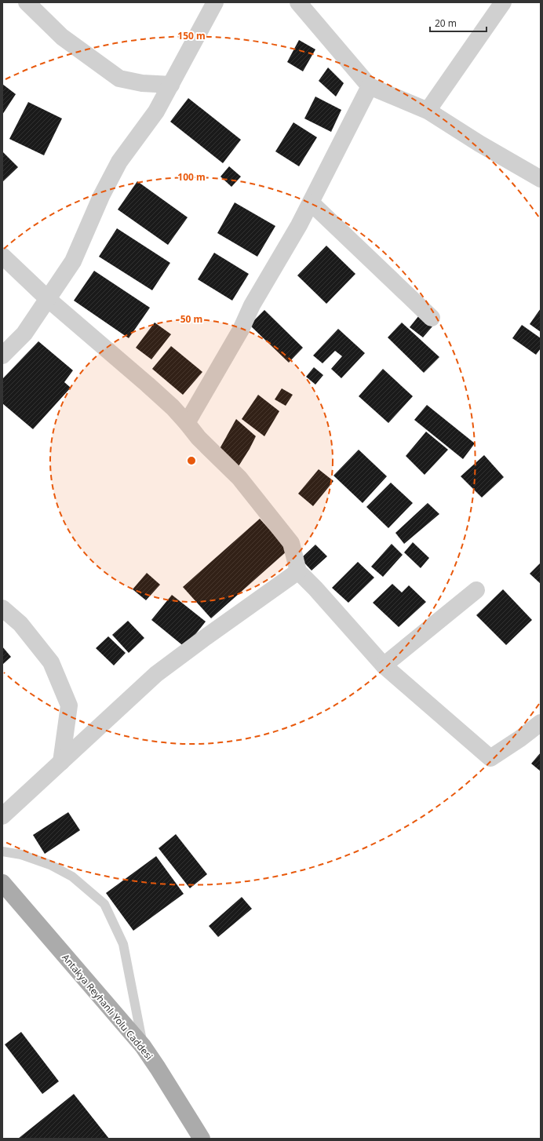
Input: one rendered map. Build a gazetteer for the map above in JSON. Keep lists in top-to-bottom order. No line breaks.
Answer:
{"streets":{"main road":["Antakya Reyhanlı Yolu Caddesi"]},"scale_bar":"20 m","rings":["150 m","100 m","50 m"]}
